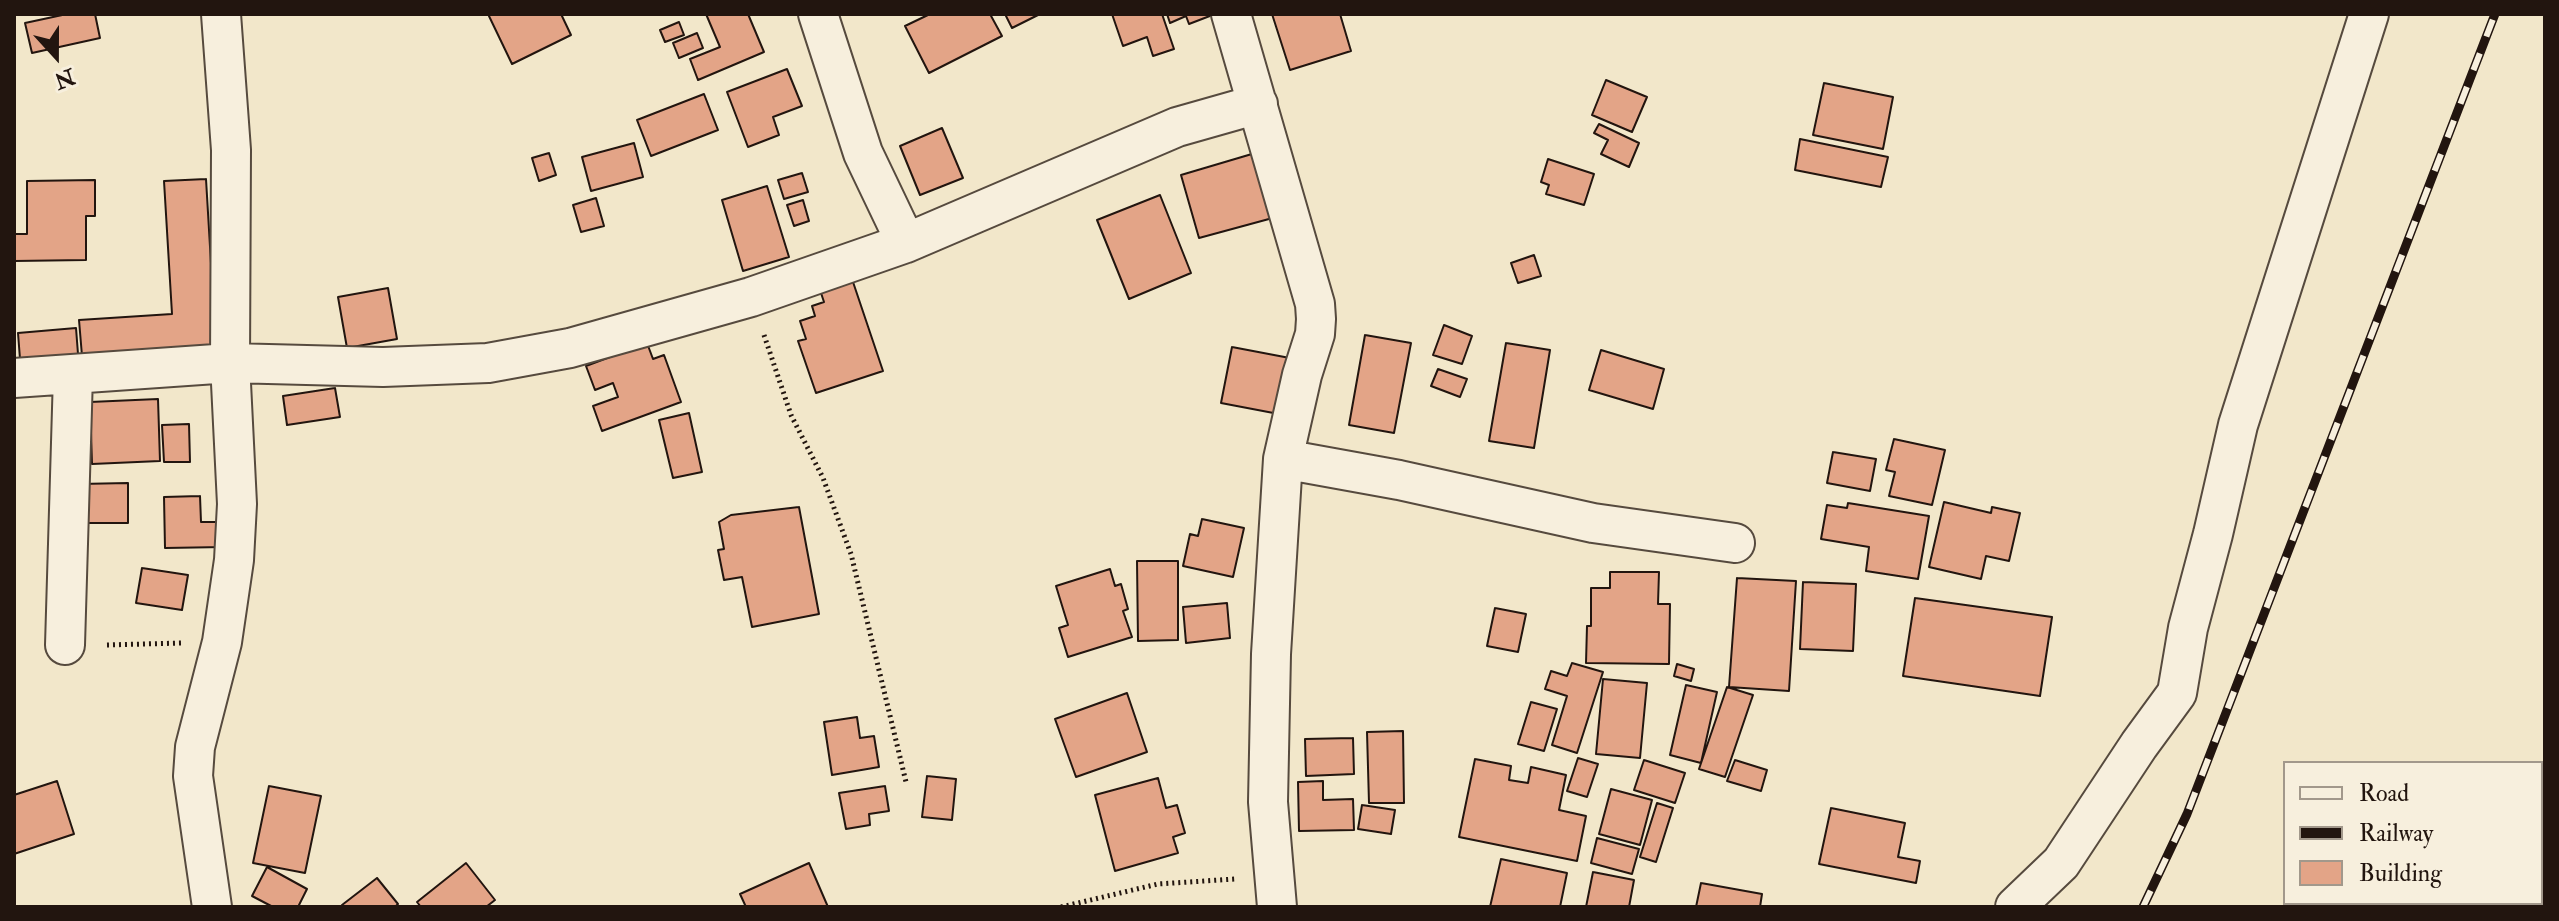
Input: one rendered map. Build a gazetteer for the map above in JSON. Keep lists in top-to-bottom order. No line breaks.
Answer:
{"legend":["Road","Railway","Building"],"north":"bottom"}
